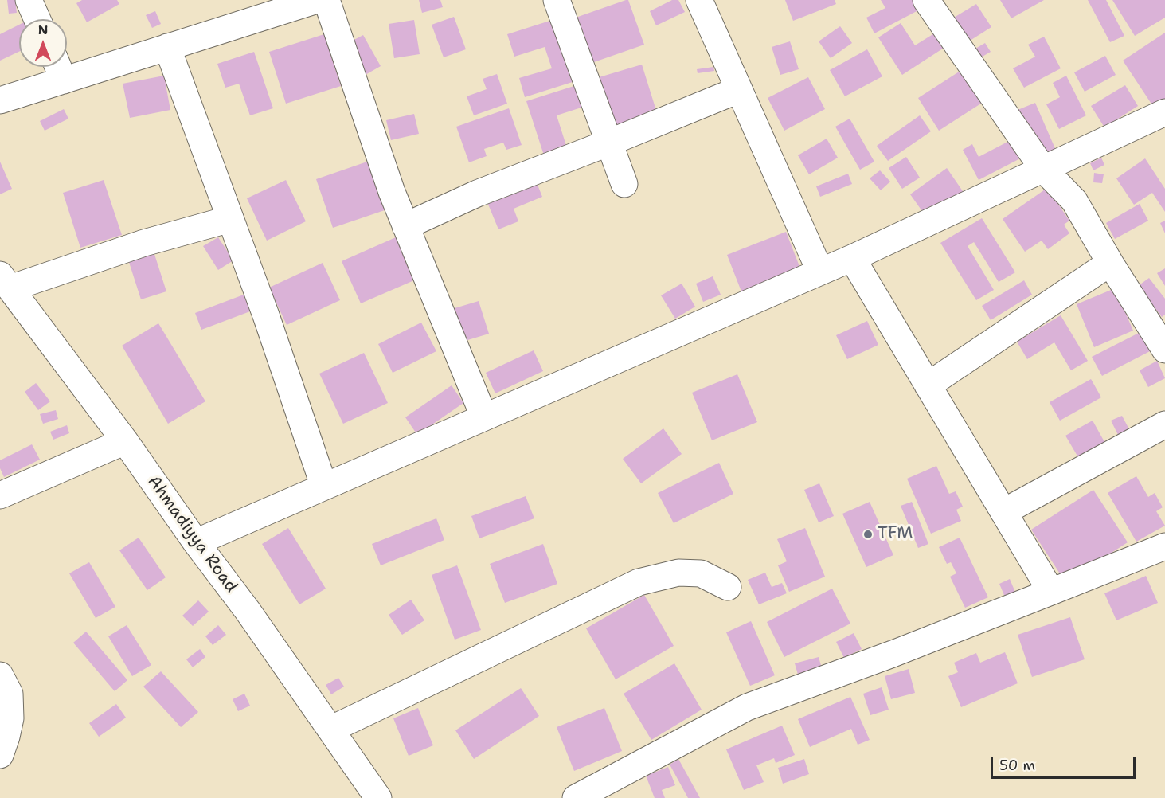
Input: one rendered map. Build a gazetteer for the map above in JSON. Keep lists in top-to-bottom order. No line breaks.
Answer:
{"streets":{"street":["Ahmadiyya Road"]},"places":["TFM"],"scale_bar":"50 m","north":"top"}
